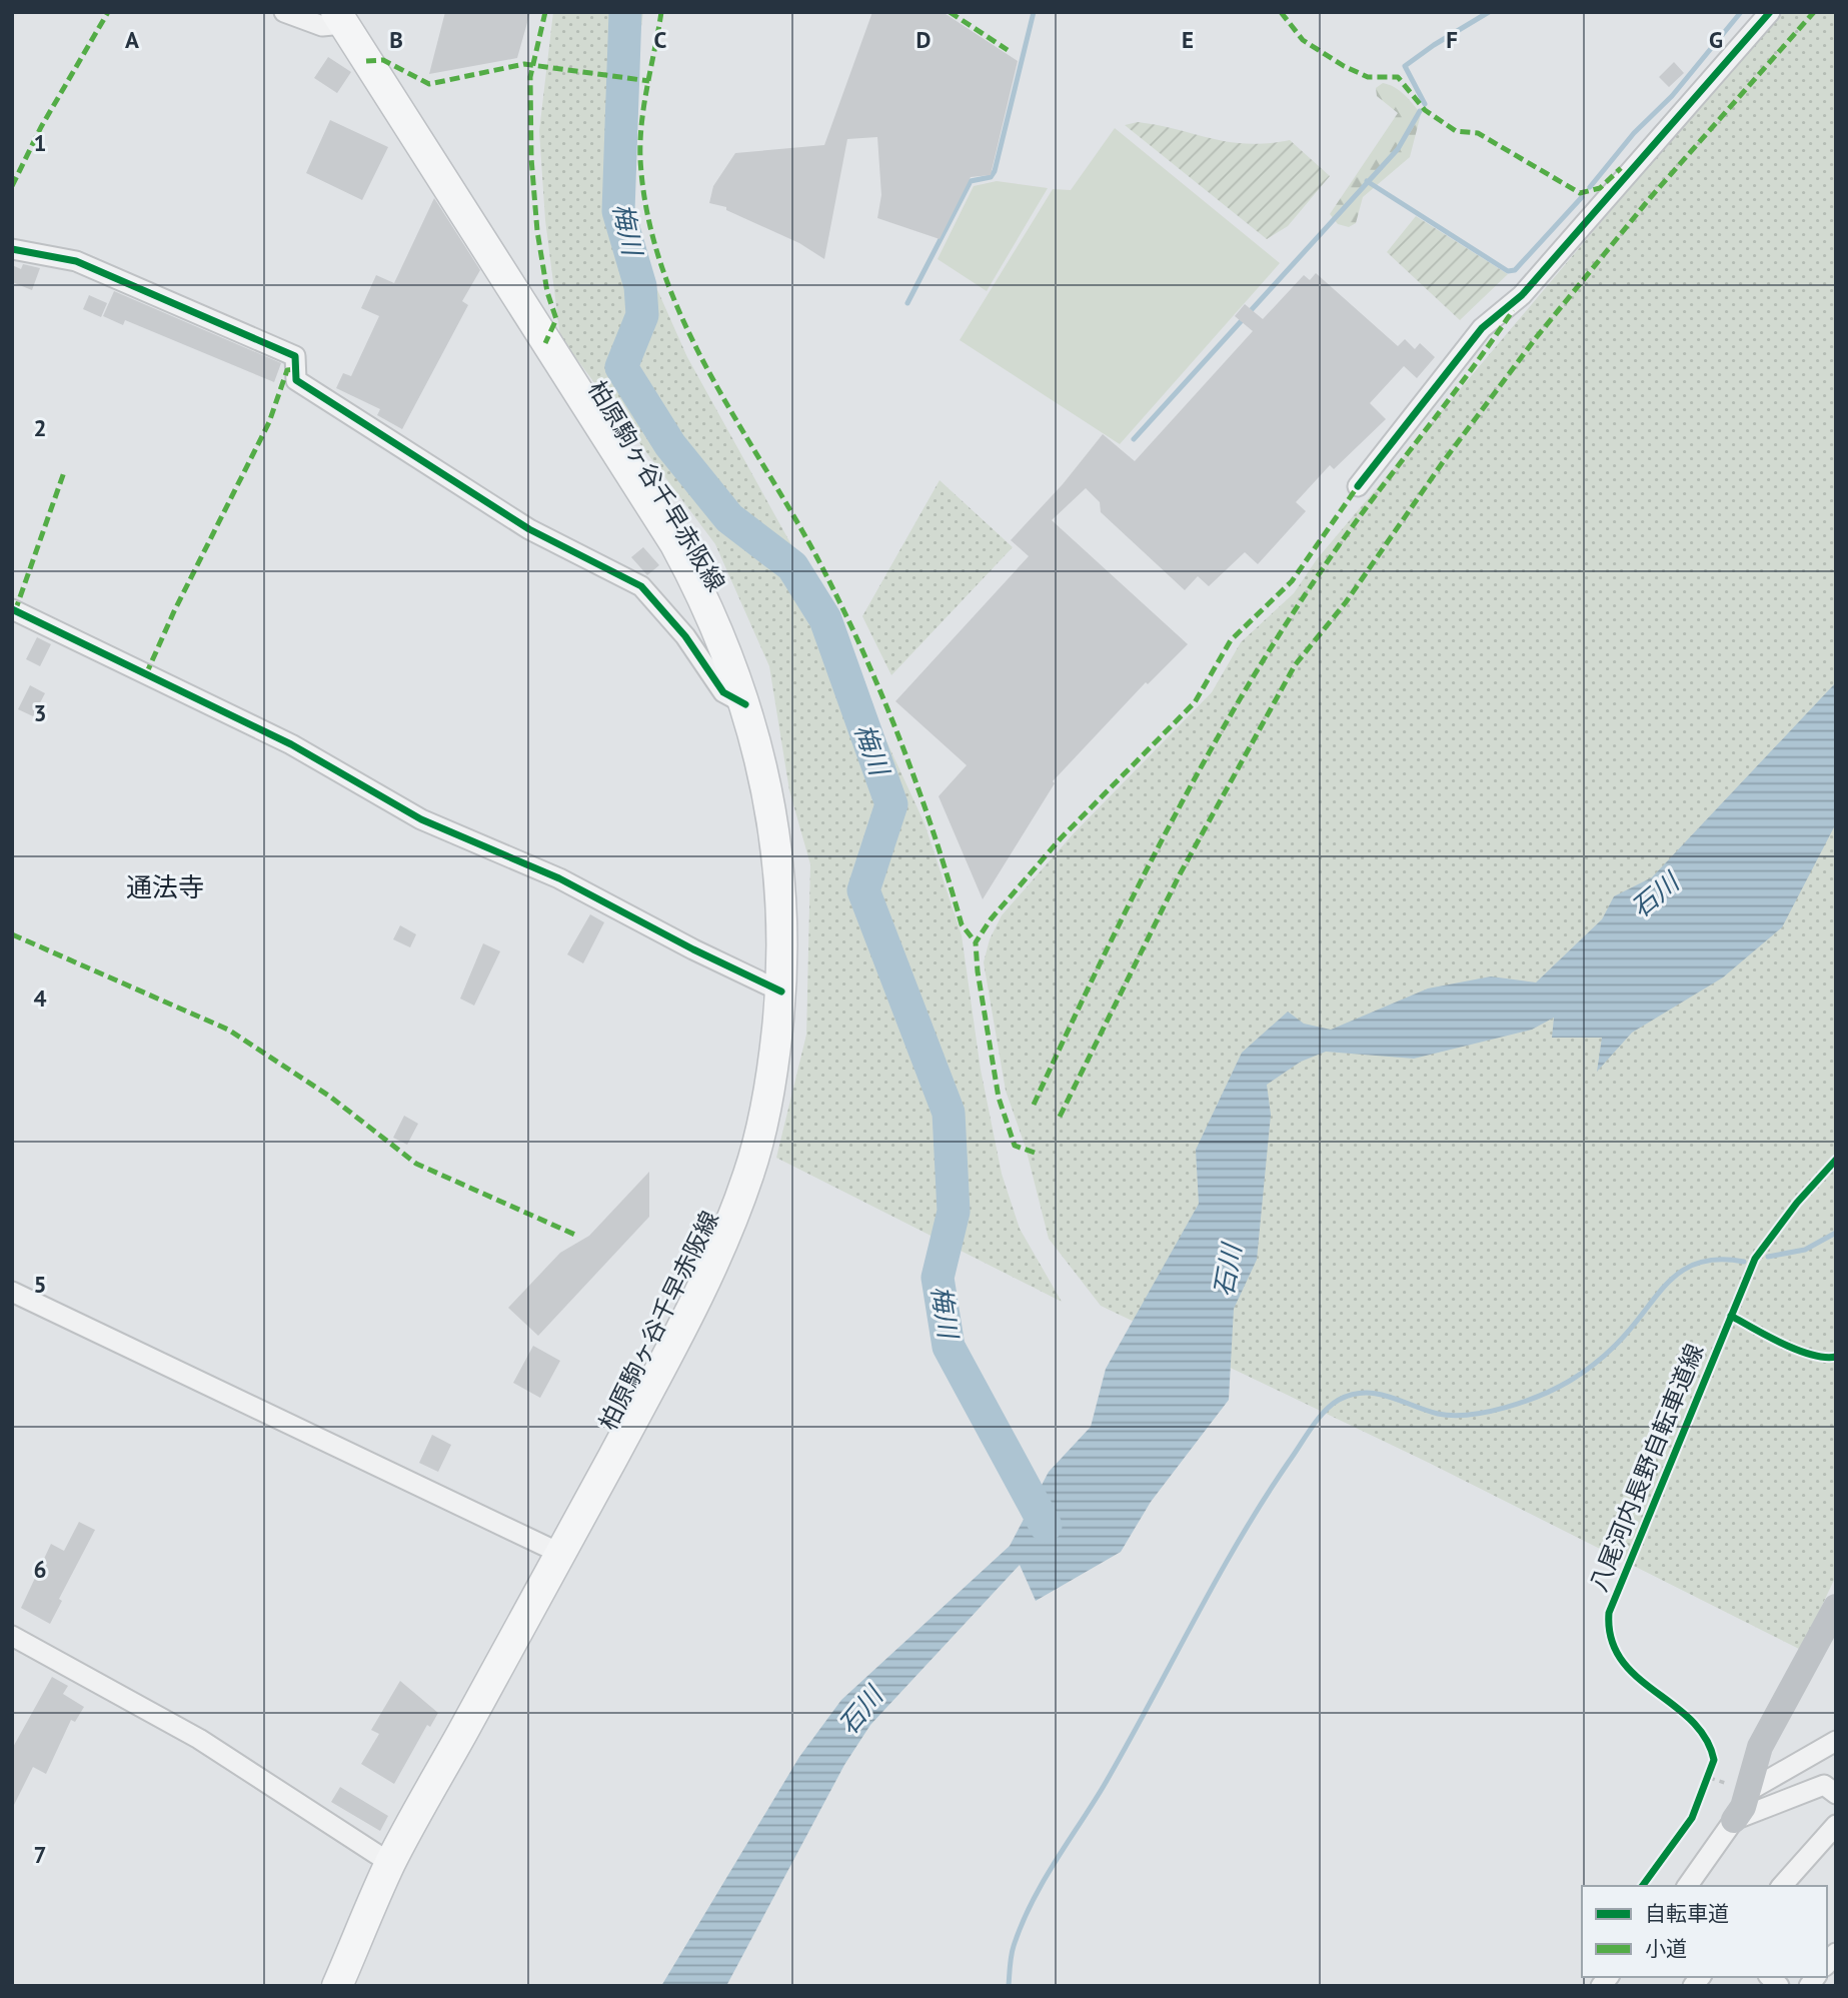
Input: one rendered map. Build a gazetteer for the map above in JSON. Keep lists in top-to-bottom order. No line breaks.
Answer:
{"streets":{"main road":["柏原駒ヶ谷千早赤阪線"],"cycle path":["八尾河内長野自転車道線"]},"districts":["通法寺"],"water":["梅川","石川"],"legend":["自転車道","小道"],"grid":{"columns":["A","B","C","D","E","F","G"],"rows":["1","2","3","4","5","6","7"]}}
